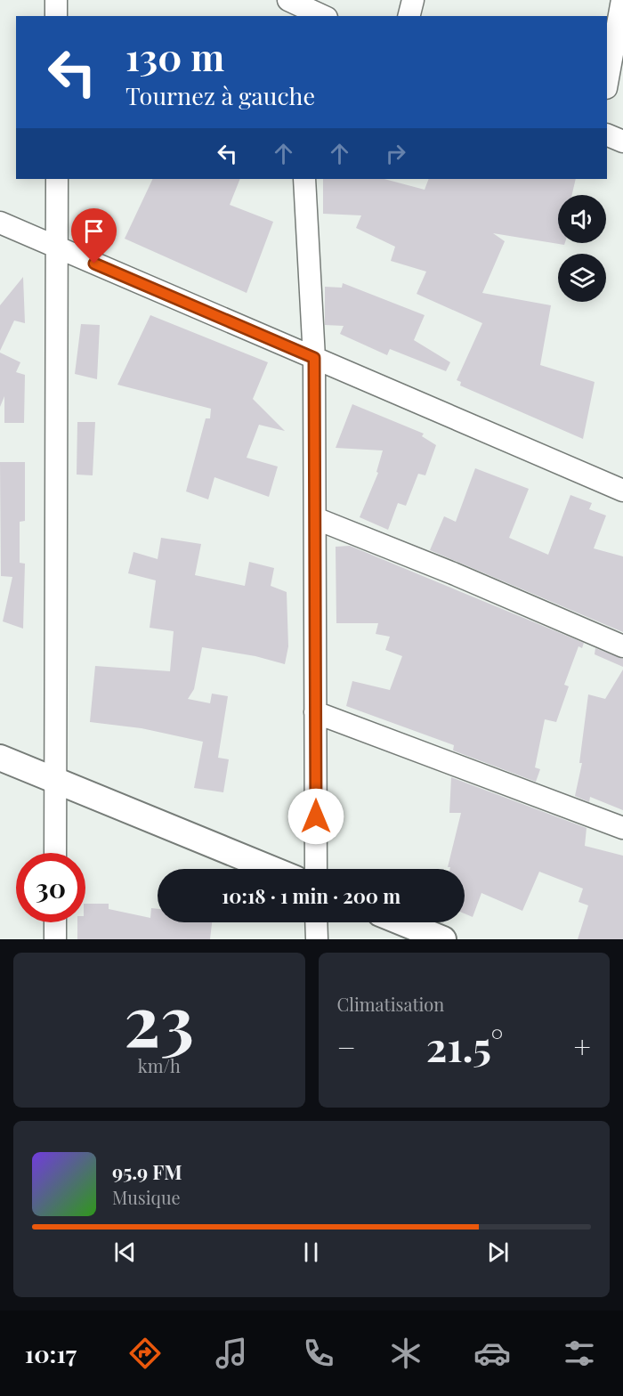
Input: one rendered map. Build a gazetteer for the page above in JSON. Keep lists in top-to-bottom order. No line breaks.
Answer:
{"page":{"turn":["130 m","Tournez à gauche"],"limit":"30","trip":"10:18 · 1 min · 200 m","tile":[["23","km/h"],"Climatisation"],"heat":["−","21.5°","+"],"song":["95.9 FM","Musique"],"tabs":"10:17"}}
